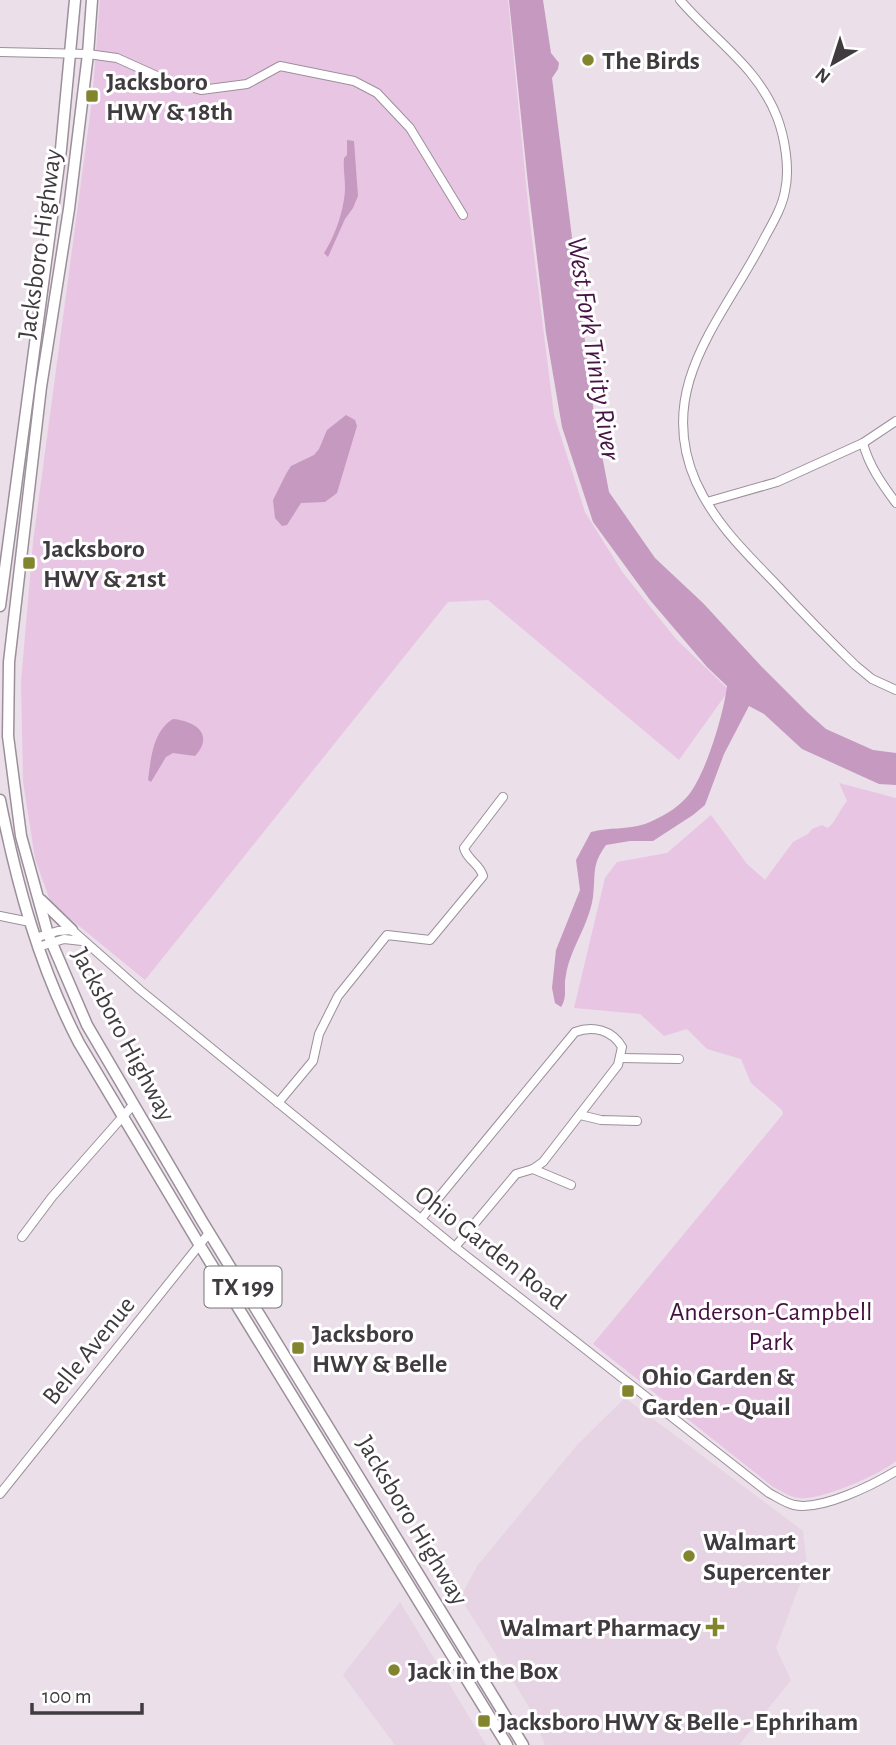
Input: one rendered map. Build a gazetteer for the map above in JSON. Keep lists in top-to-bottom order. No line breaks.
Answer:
{"streets":{"main road":["Jacksboro Highway","TX 199"],"street":["Ohio Garden Road","Belle Avenue"]},"crossings":[["Jacksboro Highway","Belle Avenue"]],"water":["West Fork Trinity River"],"parks":["Anderson-Campbell Park"],"places":{"other":["The Birds","Walmart Supercenter","Jack in the Box"],"transit":["Jacksboro HWY & 18th","Jacksboro HWY & 21st","Jacksboro HWY & Belle","Ohio Garden & Garden - Quail","Jacksboro HWY & Belle - Ephriham"],"health":["Walmart Pharmacy"]},"scale_bar":"100 m","north":"bottom left"}
